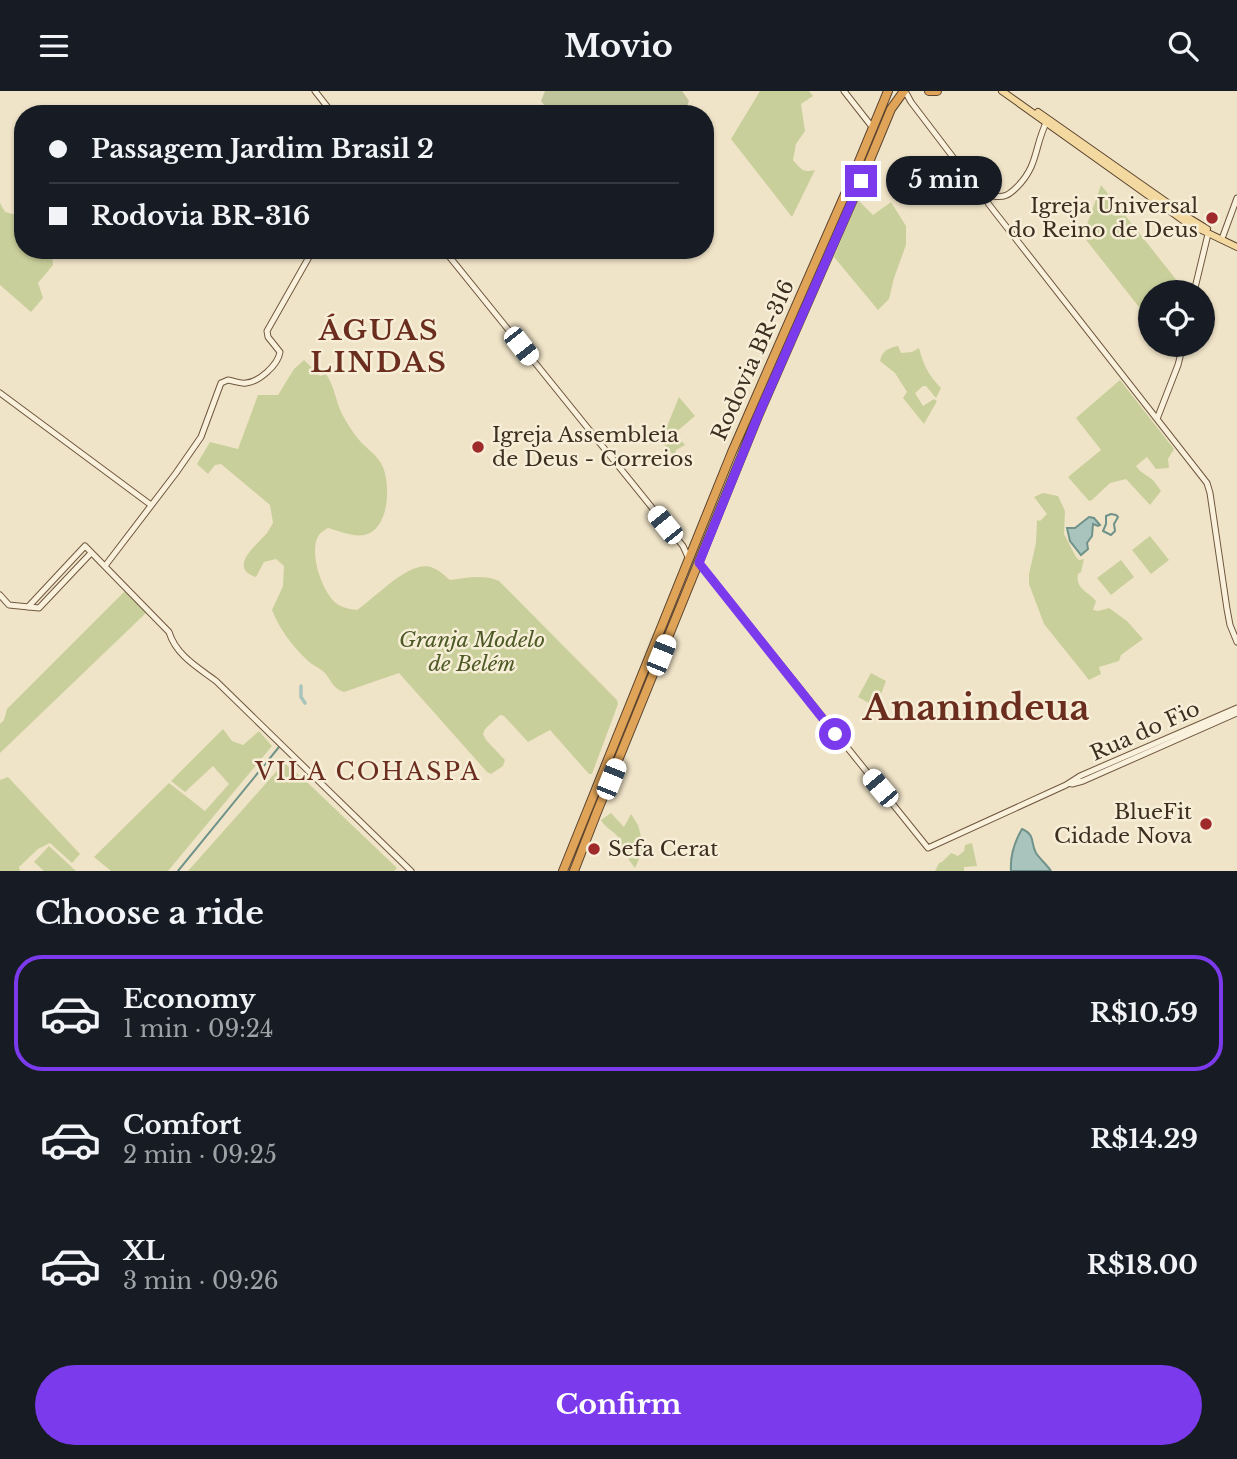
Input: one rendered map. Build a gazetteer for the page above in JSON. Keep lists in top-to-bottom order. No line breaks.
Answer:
{"streets":{"highway":["Rodovia BR-316"],"street":["Rua do Fio"]},"crossings":[["Rodovia BR-316","Rua do Fio"]],"districts":["ÁGUAS LINDAS","Ananindeua","VILA COHASPA"],"parks":["Granja Modelo de Belém"],"places":["Igreja Universal do Reino de Deus","Igreja Assembleia de Deus - Correios","BlueFit Cidade Nova","Sefa Cerat"],"page":{"header":"Movio","banner":["Passagem Jardim Brasil 2","Rodovia BR-316"],"bubble":"5 min","heading":"Choose a ride","list":[{"name":"Economy","note":"1 min · 09:24","value":"R$10.59"},{"name":"Comfort","note":"2 min · 09:25","value":"R$14.29"},{"name":"XL","note":"3 min · 09:26","value":"R$18.00"}],"buttons":"Confirm"}}
